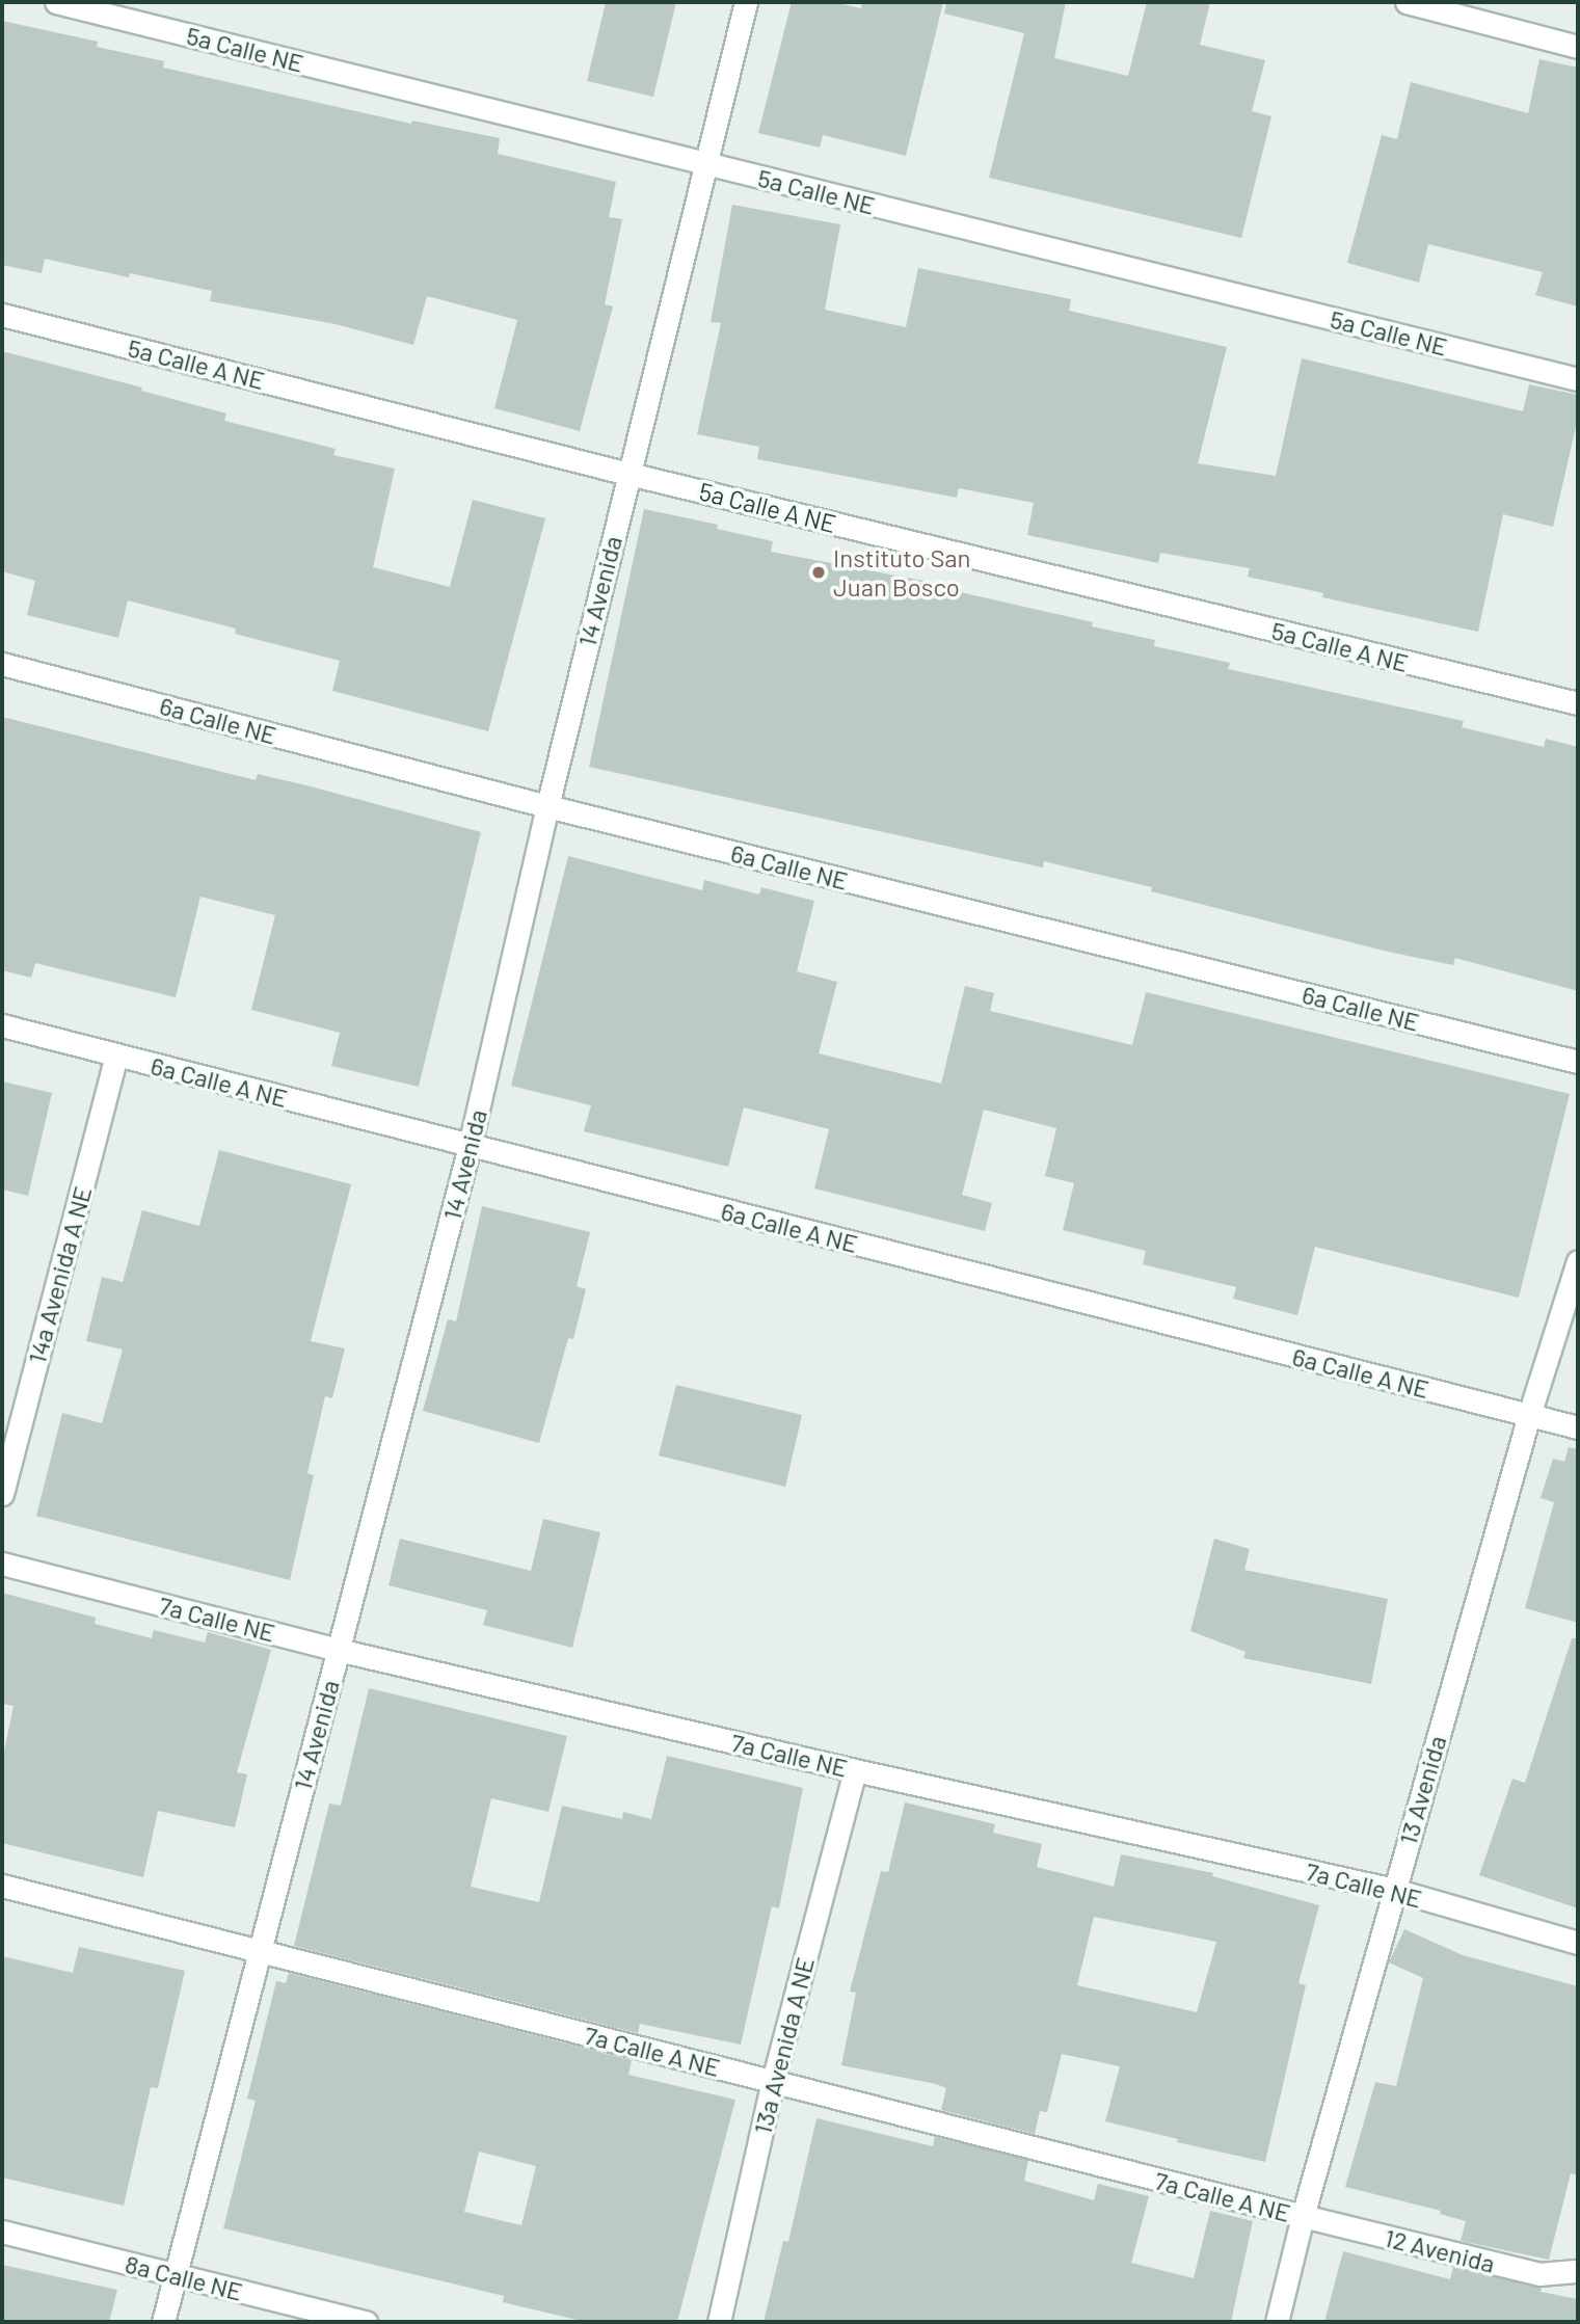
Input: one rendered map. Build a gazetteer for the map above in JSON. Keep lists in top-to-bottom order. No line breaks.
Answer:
{"streets":{"street":["5a Calle NE","5a Calle A NE","14 Avenida","6a Calle NE","6a Calle A NE","14a Avenida A NE","7a Calle NE","13 Avenida","13a Avenida A NE","7a Calle A NE","12 Avenida","8a Calle NE"]},"crossings":[["5a Calle NE","14 Avenida"],["5a Calle A NE","14 Avenida"],["14 Avenida","6a Calle NE"],["14 Avenida","6a Calle A NE"],["14 Avenida","7a Calle NE"],["14 Avenida","7a Calle A NE"],["14 Avenida","8a Calle NE"],["6a Calle A NE","14a Avenida A NE"],["6a Calle A NE","13 Avenida"],["7a Calle NE","13 Avenida"],["7a Calle NE","13a Avenida A NE"],["13 Avenida","7a Calle A NE"],["13 Avenida","12 Avenida"],["13a Avenida A NE","7a Calle A NE"],["7a Calle A NE","12 Avenida"]],"places":["Instituto San Juan Bosco"]}
